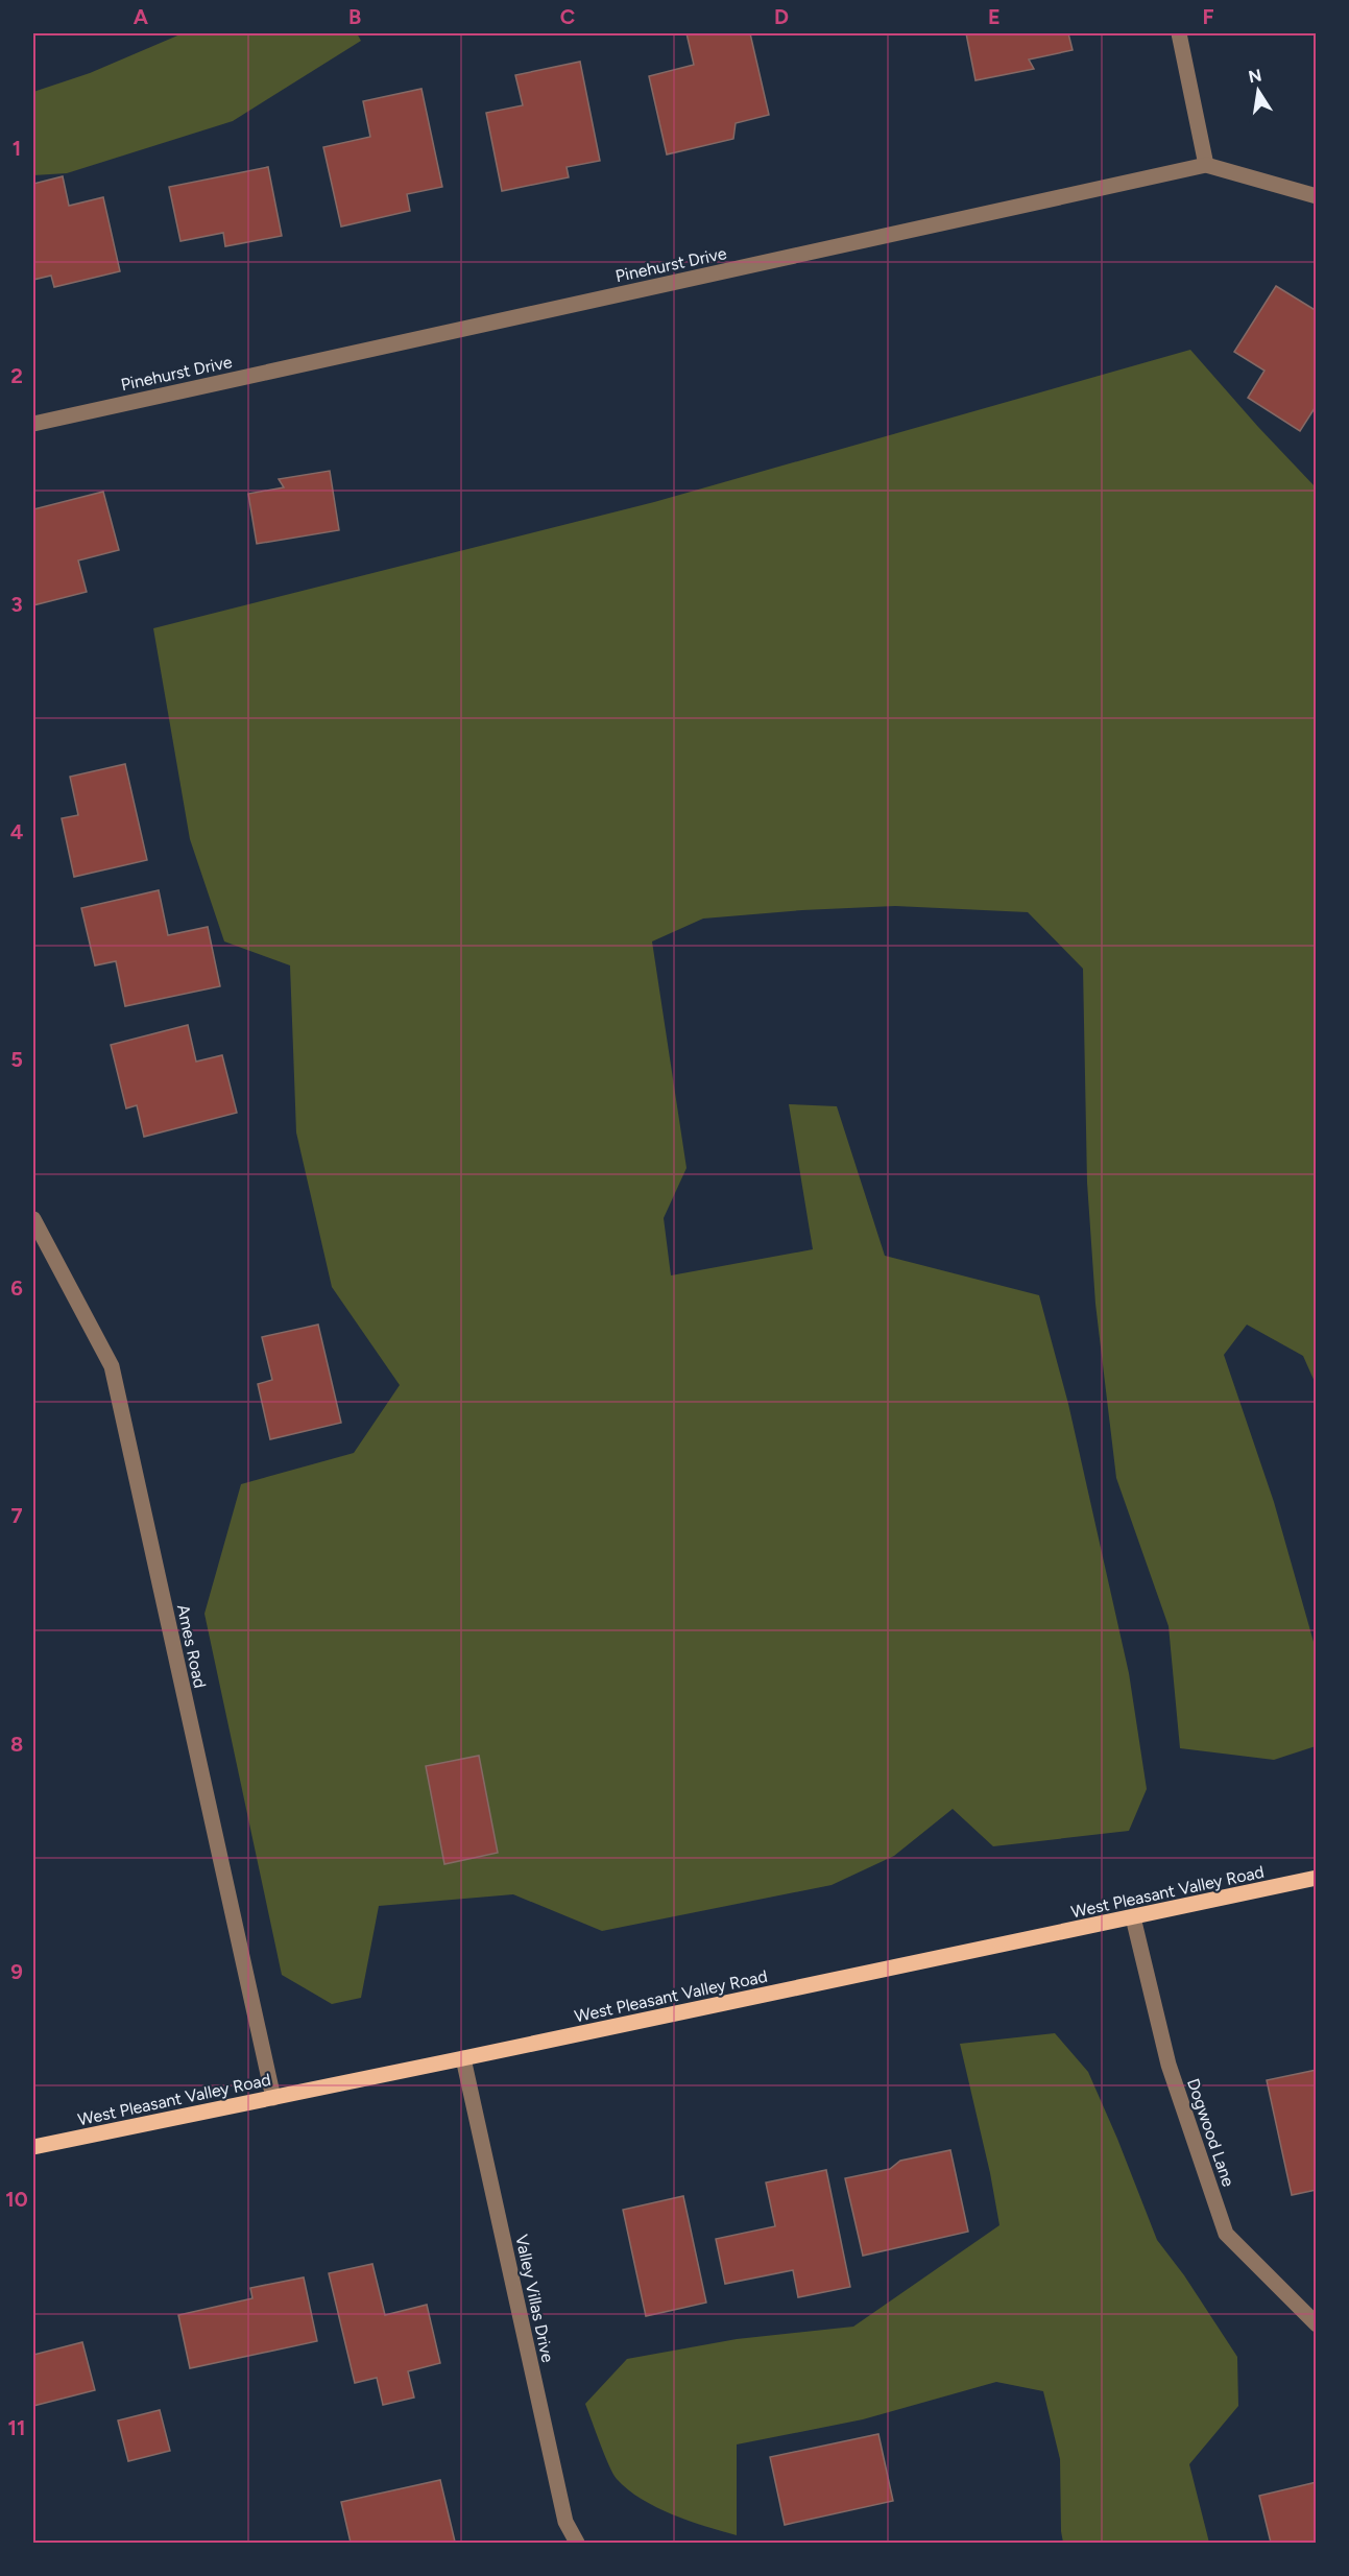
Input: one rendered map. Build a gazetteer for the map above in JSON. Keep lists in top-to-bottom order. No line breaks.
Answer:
{"streets":{"main road":["West Pleasant Valley Road"],"street":["Pinehurst Drive","Ames Road","Dogwood Lane","Valley Villas Drive"]},"crossings":[["Ames Road","West Pleasant Valley Road"],["West Pleasant Valley Road","Dogwood Lane"],["West Pleasant Valley Road","Valley Villas Drive"]],"north":"top","grid":{"columns":["A","B","C","D","E","F"],"rows":["1","2","3","4","5","6","7","8","9","10","11"]}}
